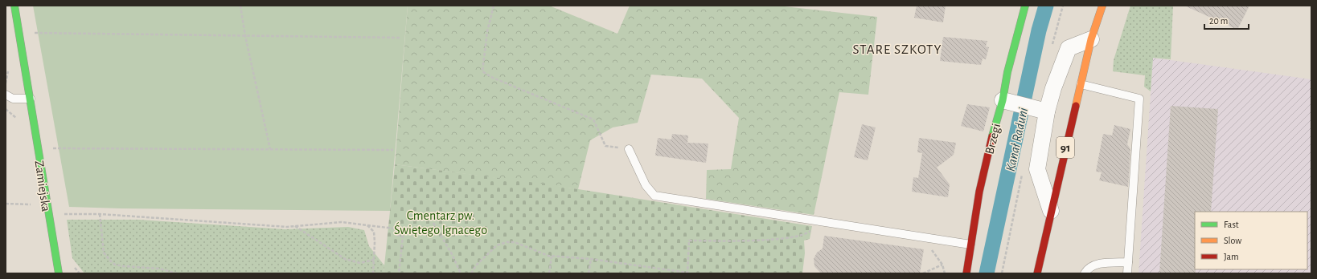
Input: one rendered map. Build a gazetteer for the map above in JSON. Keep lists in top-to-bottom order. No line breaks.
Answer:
{"streets":{"street":["Brzegi","91","Zamiejska"]},"districts":["STARE SZKOTY"],"water":["Kanał Raduni"],"parks":["Cmentarz pw. Świętego Ignacego"],"legend":["Fast","Slow","Jam"],"scale_bar":"20 m"}
